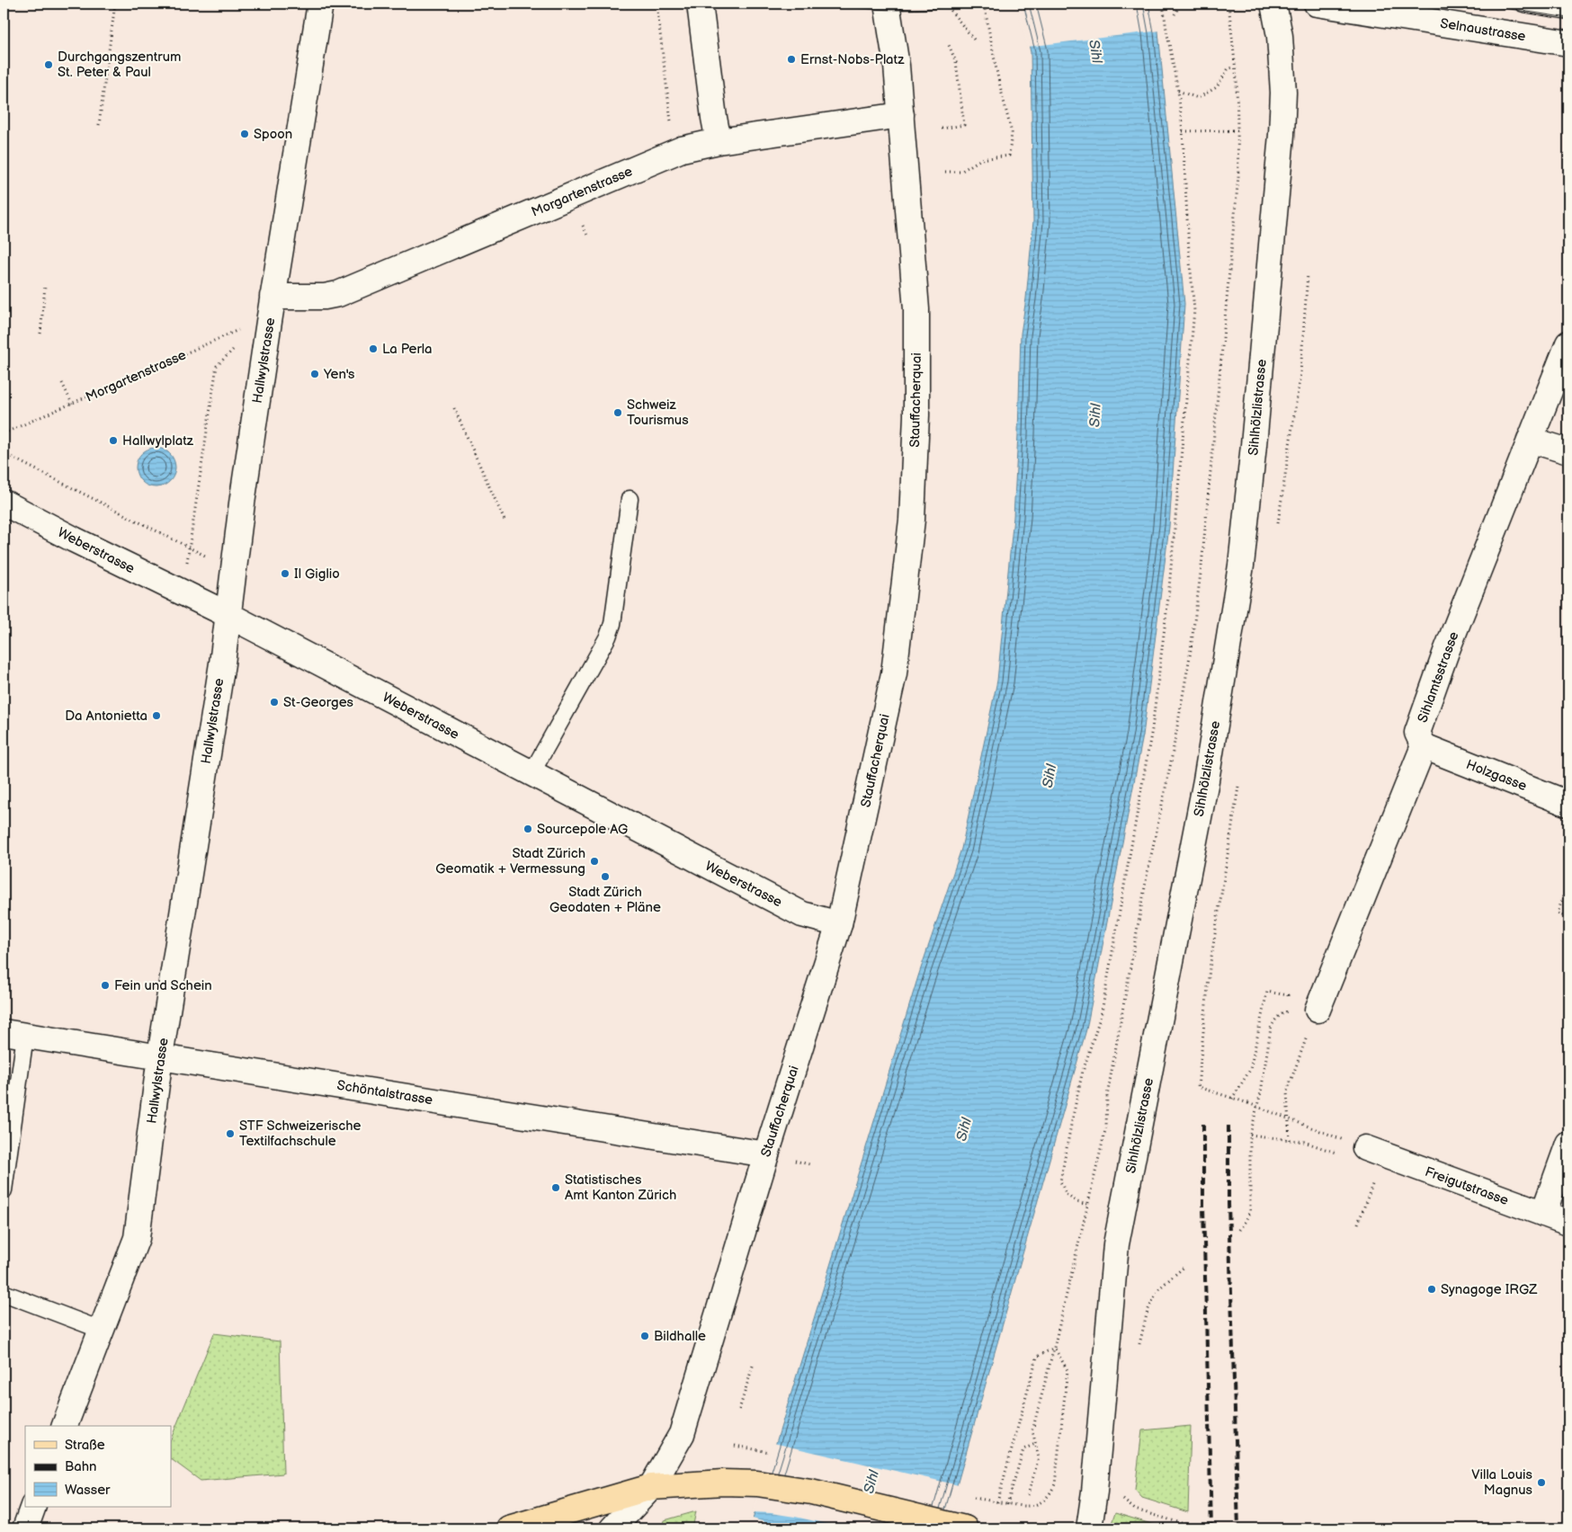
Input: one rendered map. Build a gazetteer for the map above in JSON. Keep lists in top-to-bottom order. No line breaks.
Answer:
{"streets":{"street":["Selnaustrasse","Morgartenstrasse","Hallwylstrasse","Stauffacherquai","Sihlhölzlistrasse","Weberstrasse","Sihlamtsstrasse","Holzgasse","Schöntalstrasse","Freigutstrasse"]},"crossings":[["Morgartenstrasse","Hallwylstrasse"],["Morgartenstrasse","Stauffacherquai"],["Hallwylstrasse","Weberstrasse"],["Hallwylstrasse","Schöntalstrasse"],["Stauffacherquai","Weberstrasse"],["Stauffacherquai","Schöntalstrasse"],["Sihlamtsstrasse","Holzgasse"]],"water":["Sihl"],"places":["Ernst-Nobs-Platz","Durchgangszentrum St. Peter & Paul","Spoon","La Perla","Yen's","Schweiz Tourismus","Hallwylplatz","Il Giglio","St-Georges","Da Antonietta","Sourcepole AG","Stadt Zürich Geomatik + Vermessung","Stadt Zürich Geodaten + Pläne","Fein und Schein","STF Schweizerische Textilfachschule","Statistisches Amt Kanton Zürich","Synagoge IRGZ","Bildhalle","Villa Louis Magnus"],"legend":["Straße","Bahn","Wasser"]}
